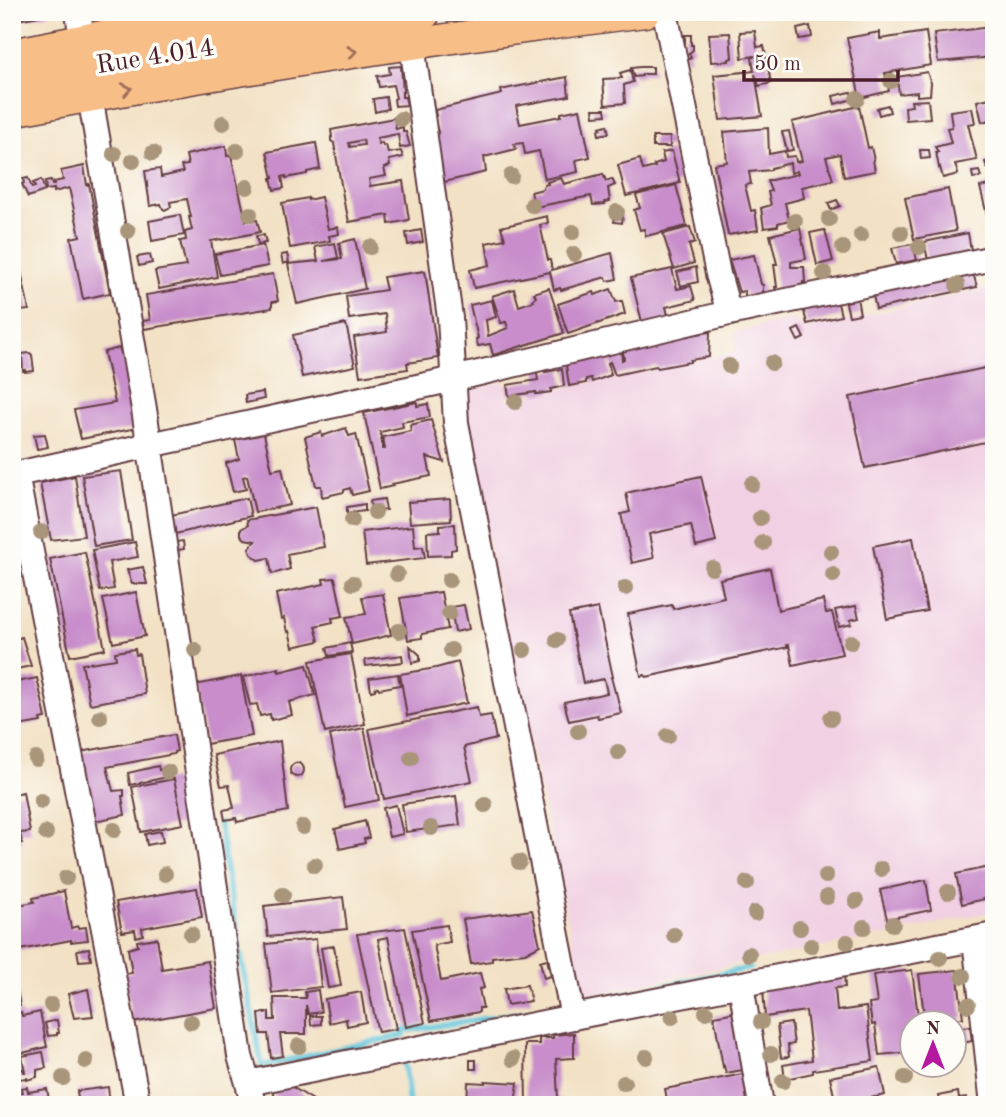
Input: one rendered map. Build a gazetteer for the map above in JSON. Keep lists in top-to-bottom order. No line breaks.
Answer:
{"streets":{"highway":["Rue 4.014"]},"scale_bar":"50 m","north":"top"}
